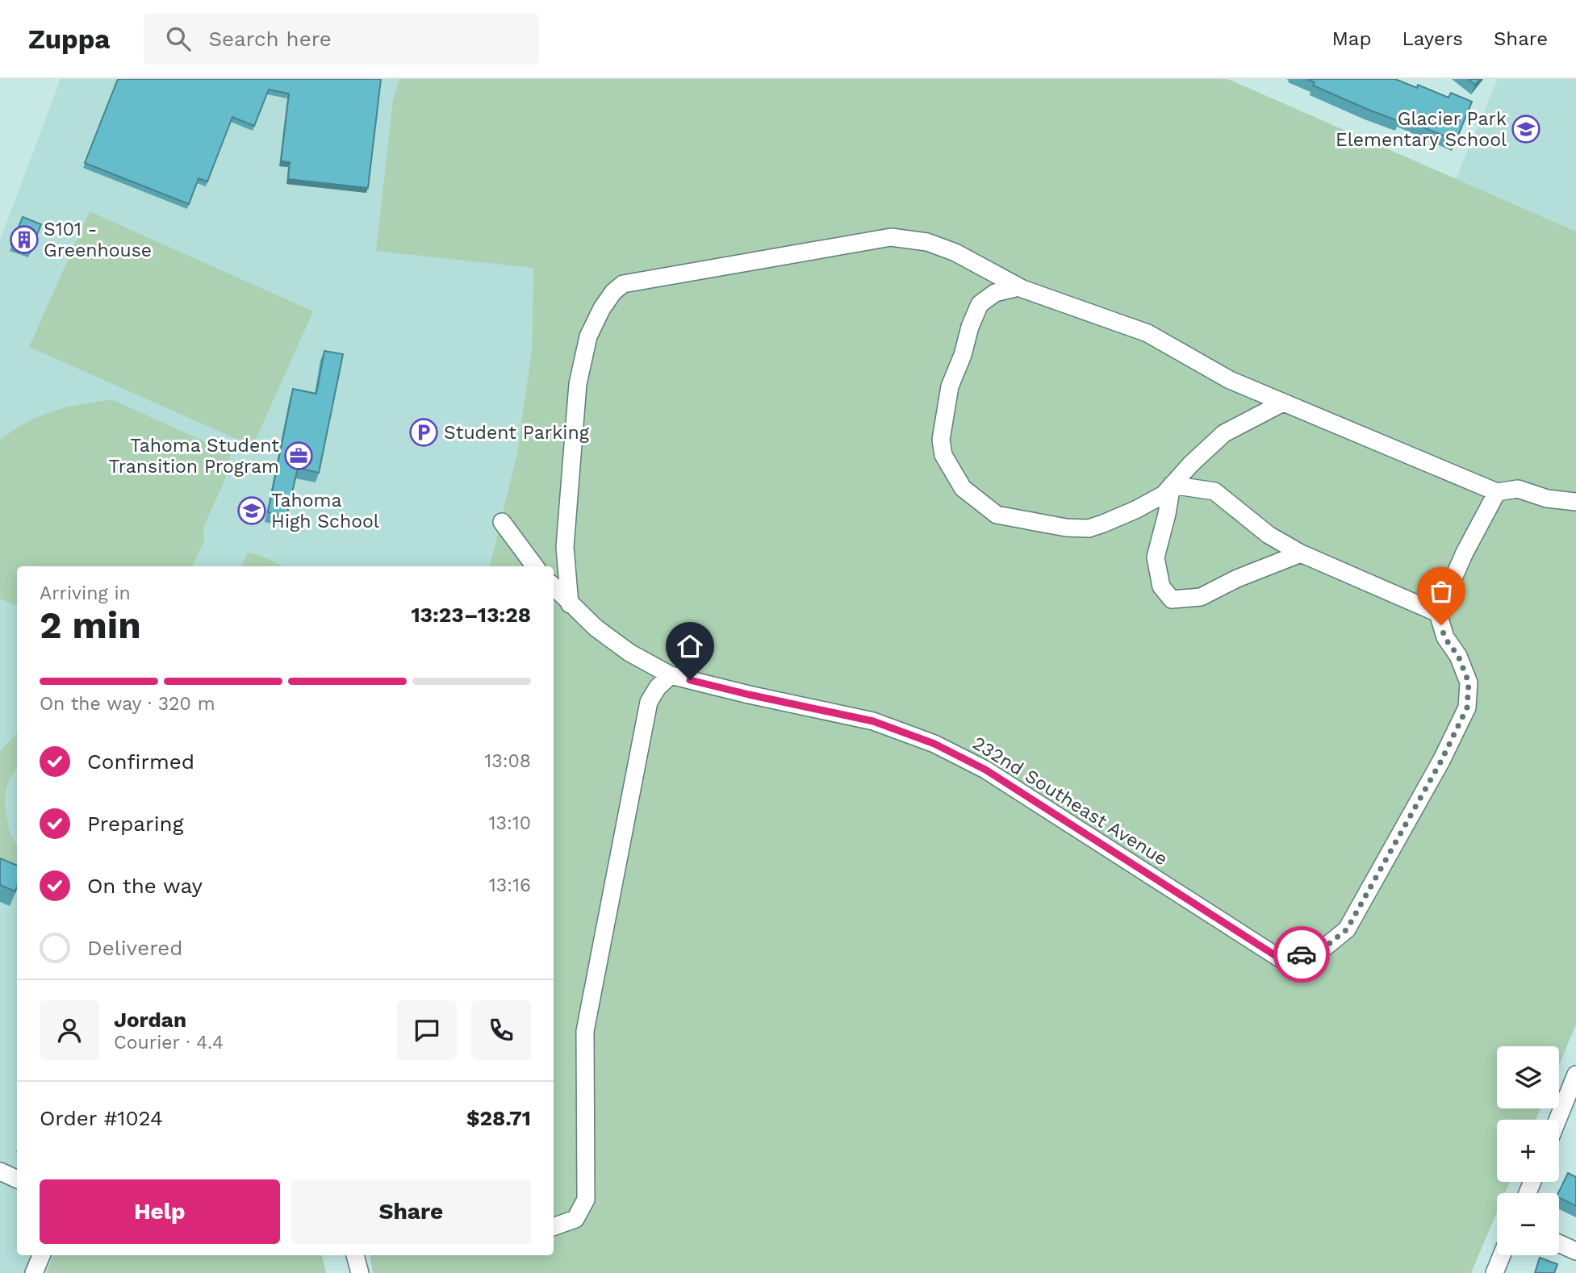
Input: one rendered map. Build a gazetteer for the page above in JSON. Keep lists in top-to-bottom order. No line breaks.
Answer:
{"streets":{"street":["232nd Southeast Avenue"]},"places":{"school or university":["Glacier Park Elementary School","Tahoma High School"],"building":["S101 - Greenhouse"],"parking":["Student Parking"],"office":["Tahoma Student Transition Program"]},"page":{"header":"Zuppa","search":"Search here","nav":["Map","Layers","Share"],"heading":["2 min","Arriving in","13:23–13:28"],"panel":["Jordan","Courier · 4.4","Order #1024","$28.71"],"bar":"On the way · 320 m","list":[["Confirmed","13:08"],["Preparing","13:10"],["On the way","13:16"],"Delivered"],"map_buttons":["+","−"],"buttons":["Help","Share"]}}
